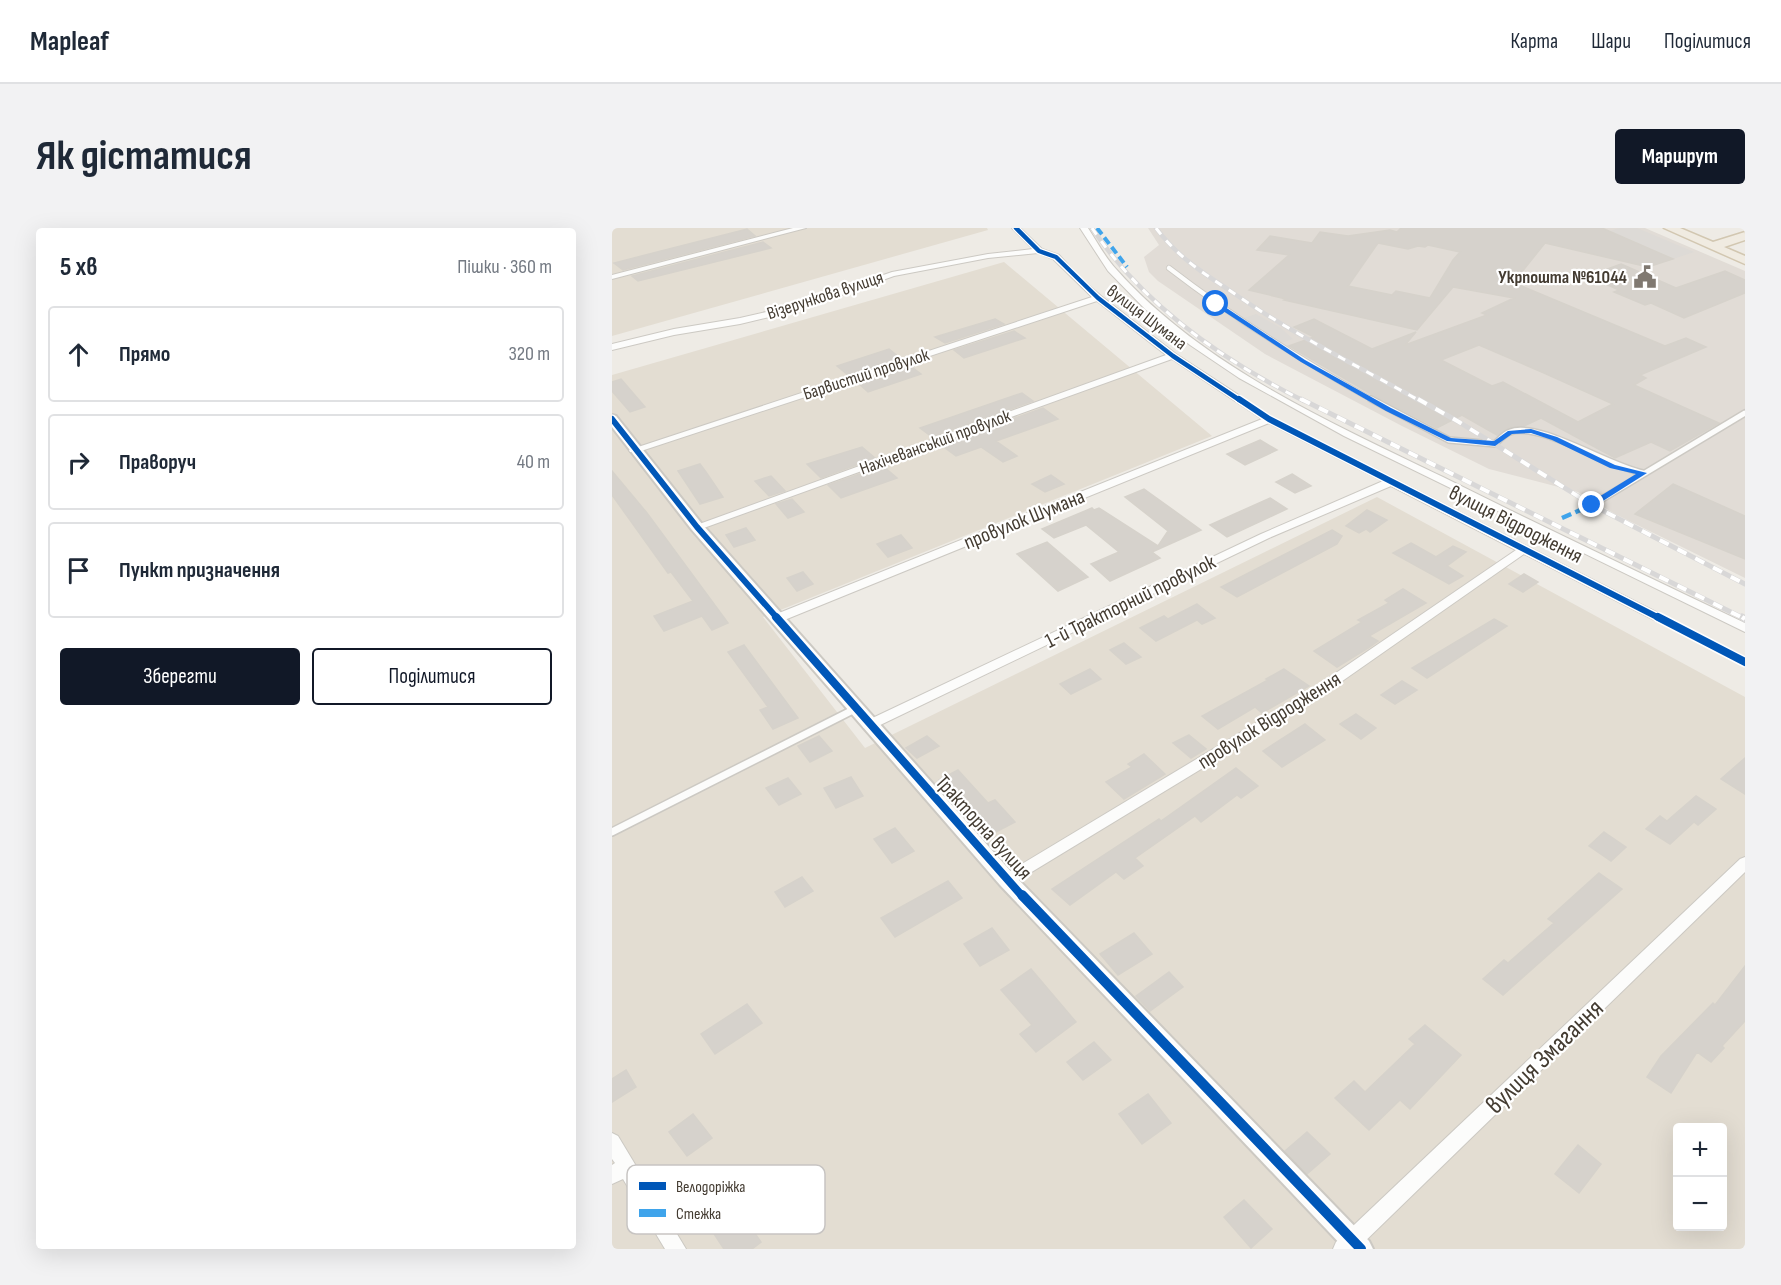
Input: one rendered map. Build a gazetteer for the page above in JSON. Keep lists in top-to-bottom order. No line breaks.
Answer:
{"streets":{"street":["Візерункова вулиця","вулиця Шумана","Барвистий провулок","Нахічеванський провулок","провулок Шумана","вулиця Відродження","1-й Тракторний провулок","провулок Відродження","Тракторна вулиця","вулиця Змагання"]},"crossings":[["Візерункова вулиця","вулиця Шумана"],["вулиця Шумана","Барвистий провулок"],["вулиця Шумана","Нахічеванський провулок"],["вулиця Шумана","провулок Шумана"],["вулиця Шумана","вулиця Відродження"],["Барвистий провулок","Тракторна вулиця"],["Нахічеванський провулок","Тракторна вулиця"],["провулок Шумана","вулиця Відродження"],["провулок Шумана","Тракторна вулиця"],["вулиця Відродження","1-й Тракторний провулок"],["вулиця Відродження","провулок Відродження"],["1-й Тракторний провулок","Тракторна вулиця"],["провулок Відродження","Тракторна вулиця"],["Тракторна вулиця","вулиця Змагання"]],"places":{"public building":["Укрпошта №61044"]},"legend":["Велодоріжка","Стежка"],"page":{"header":"Mapleaf","nav":["Карта","Шари","Поділитися"],"buttons":["Маршрут",["Зберегти","Поділитися"]],"title":"Як дістатися","heading":["5 хв","Пішки · 360 m"],"list":[["Прямо","320 m"],["Праворуч","40 m"],"Пункт призначення"],"map_buttons":["+","−"]}}
